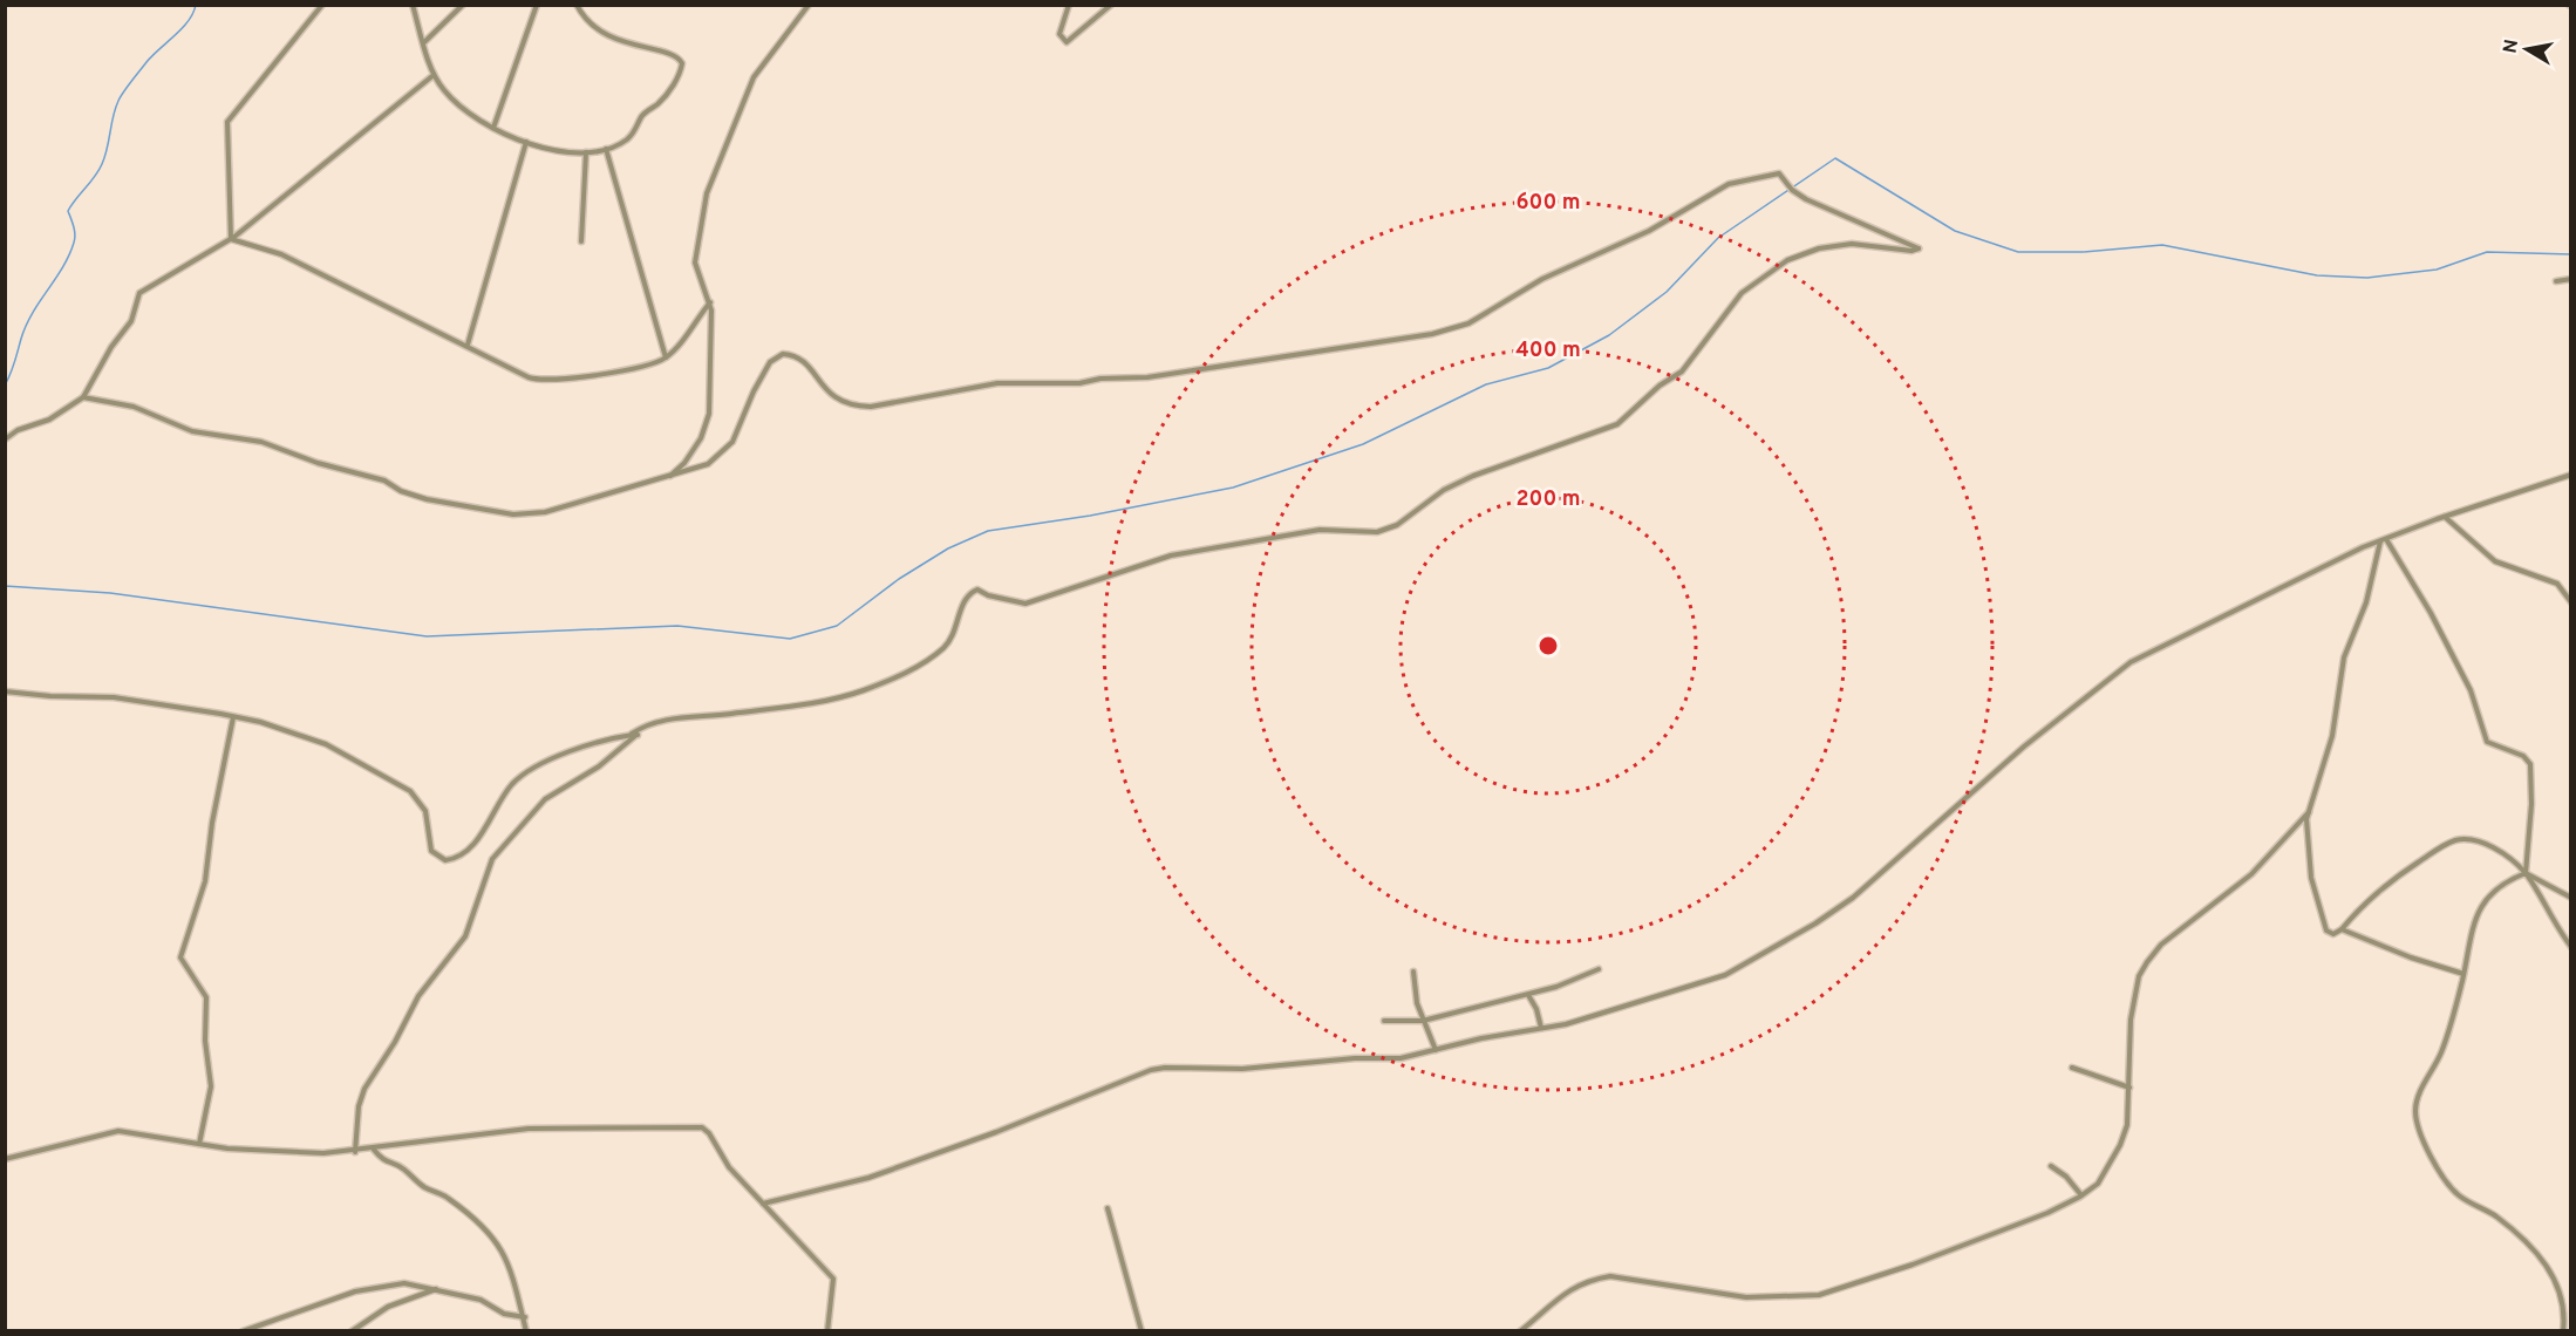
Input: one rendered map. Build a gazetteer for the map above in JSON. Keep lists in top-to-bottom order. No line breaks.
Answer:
{"north":"left","rings":["600 m","400 m","200 m"]}
